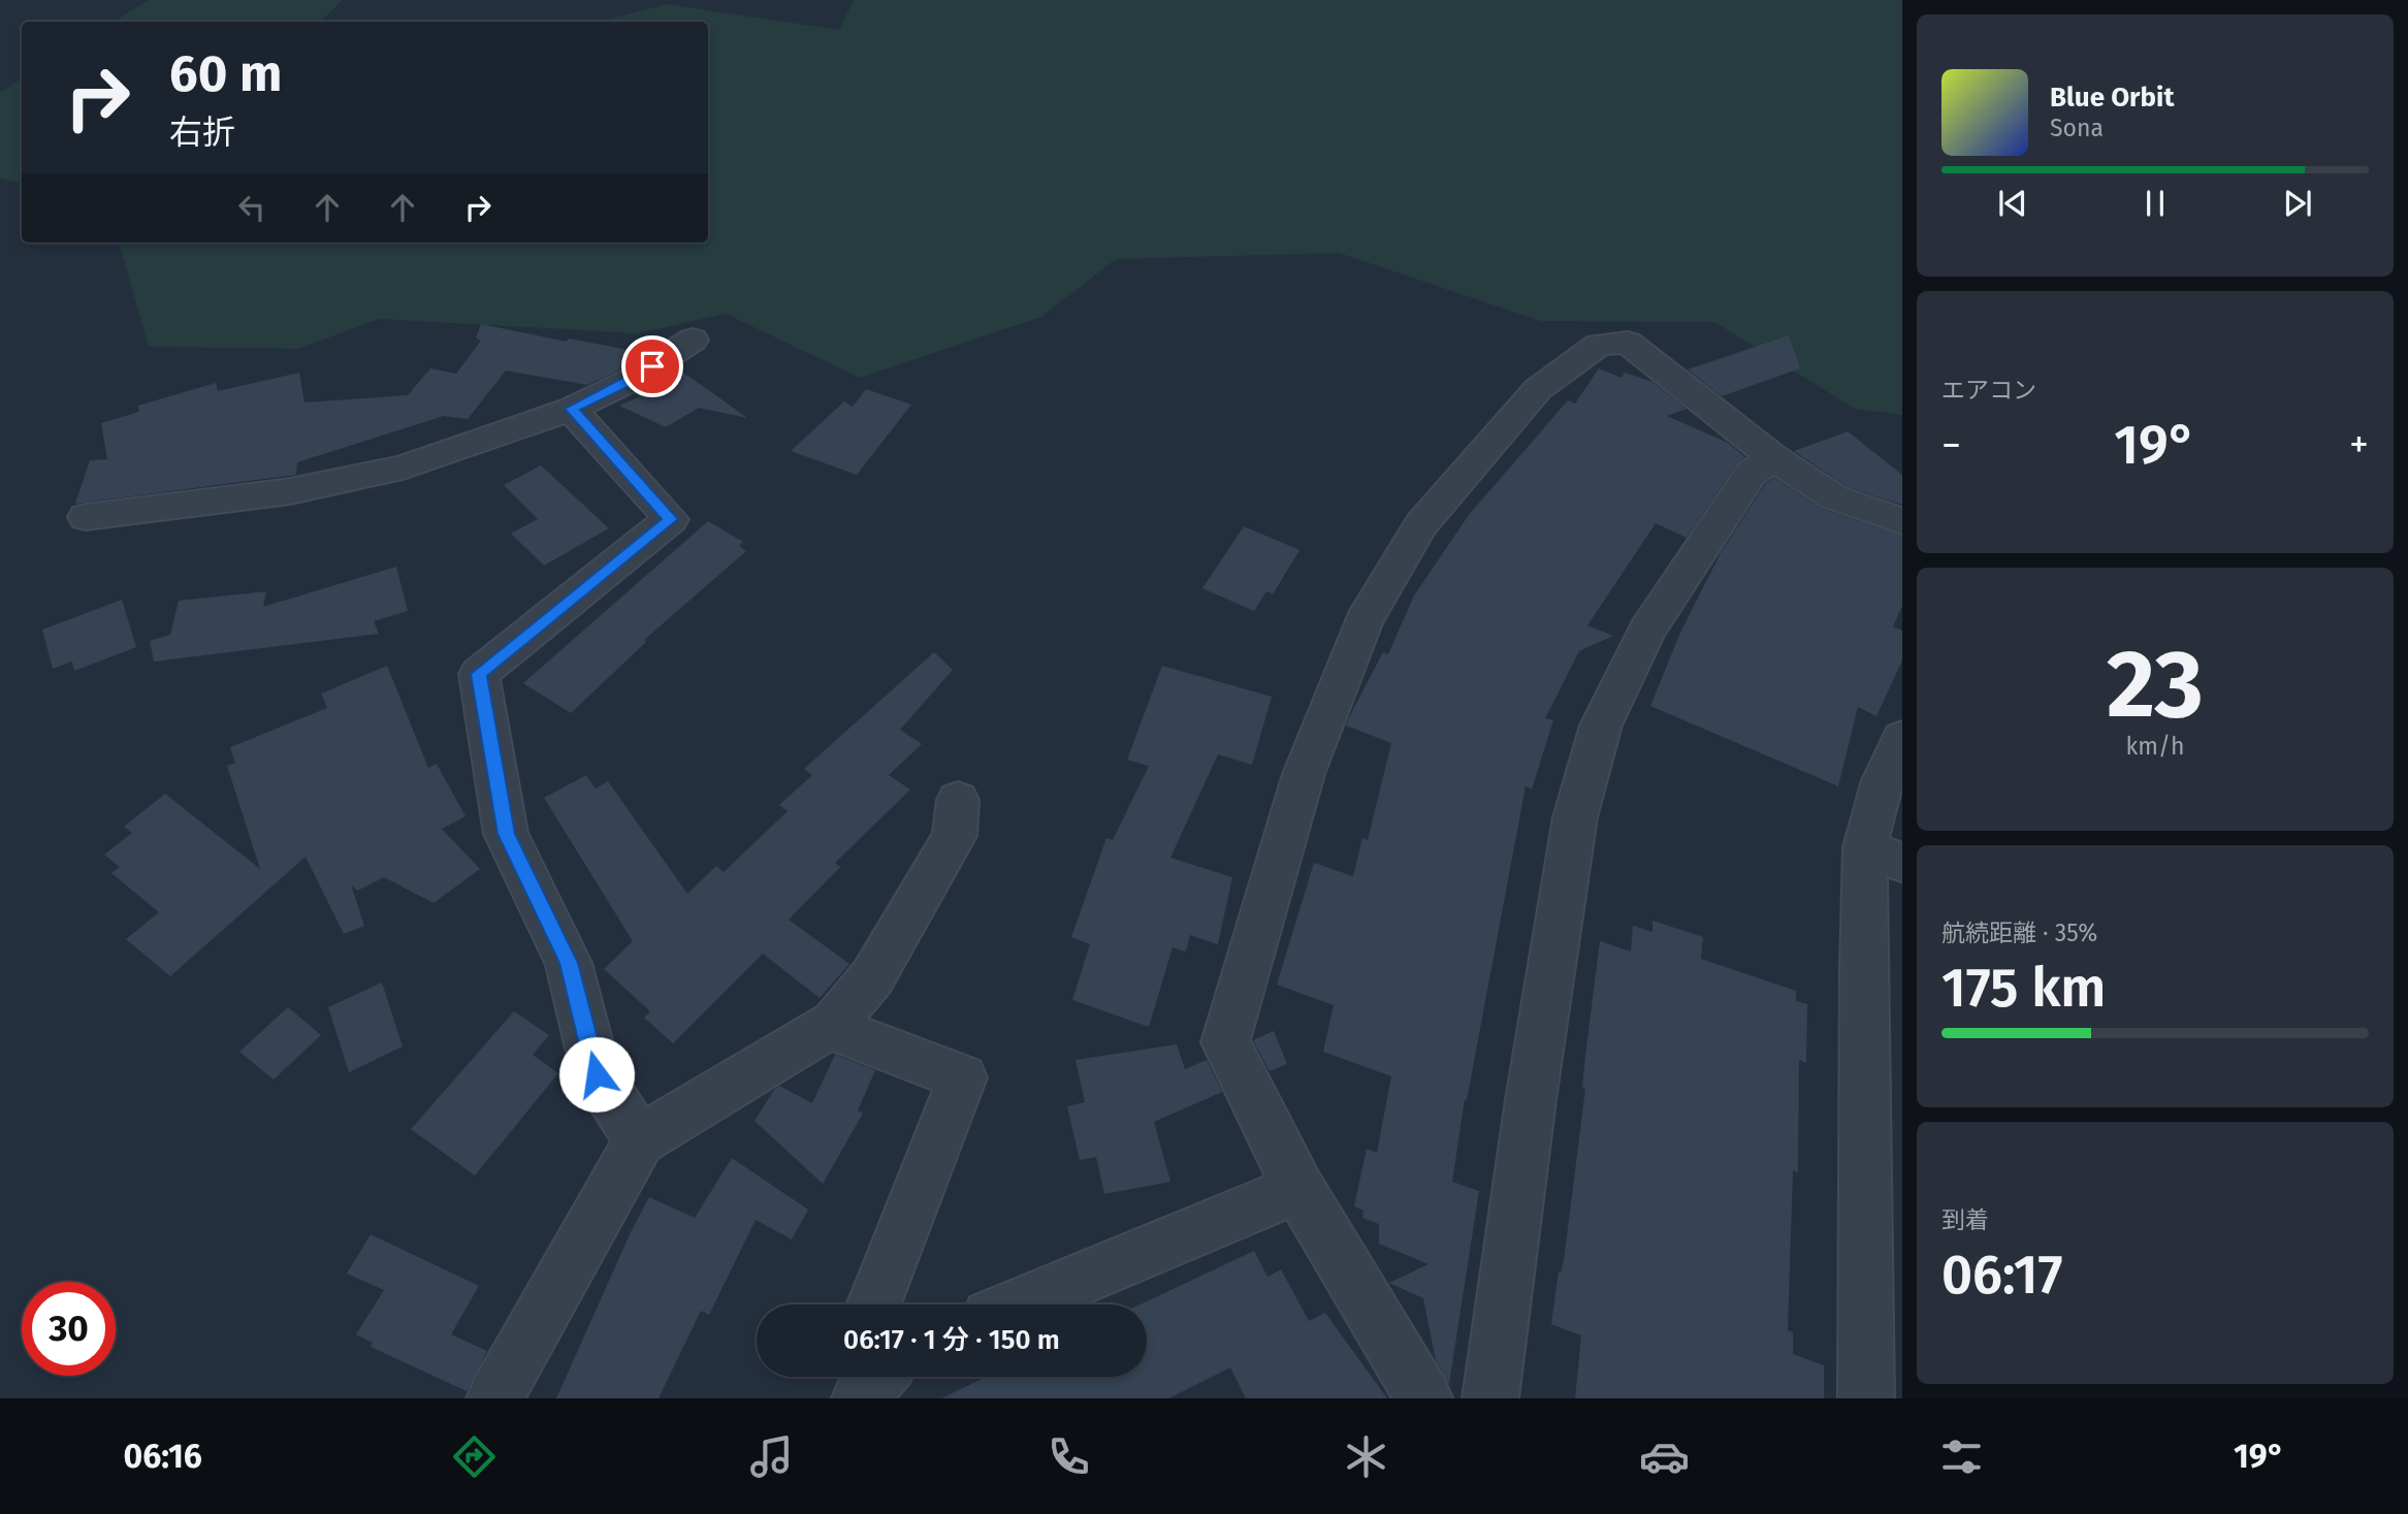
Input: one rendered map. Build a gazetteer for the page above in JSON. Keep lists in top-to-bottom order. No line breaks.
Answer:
{"page":{"turn":["60 m","右折"],"song":["Blue Orbit","Sona"],"tile":["エアコン",["23","km/h"],["航続距離 · 35%","175 km"],["到着","06:17"]],"heat":["−","19°","+"],"limit":"30","trip":"06:17 · 1 分 · 150 m","tabs":["06:16","19°"]}}
